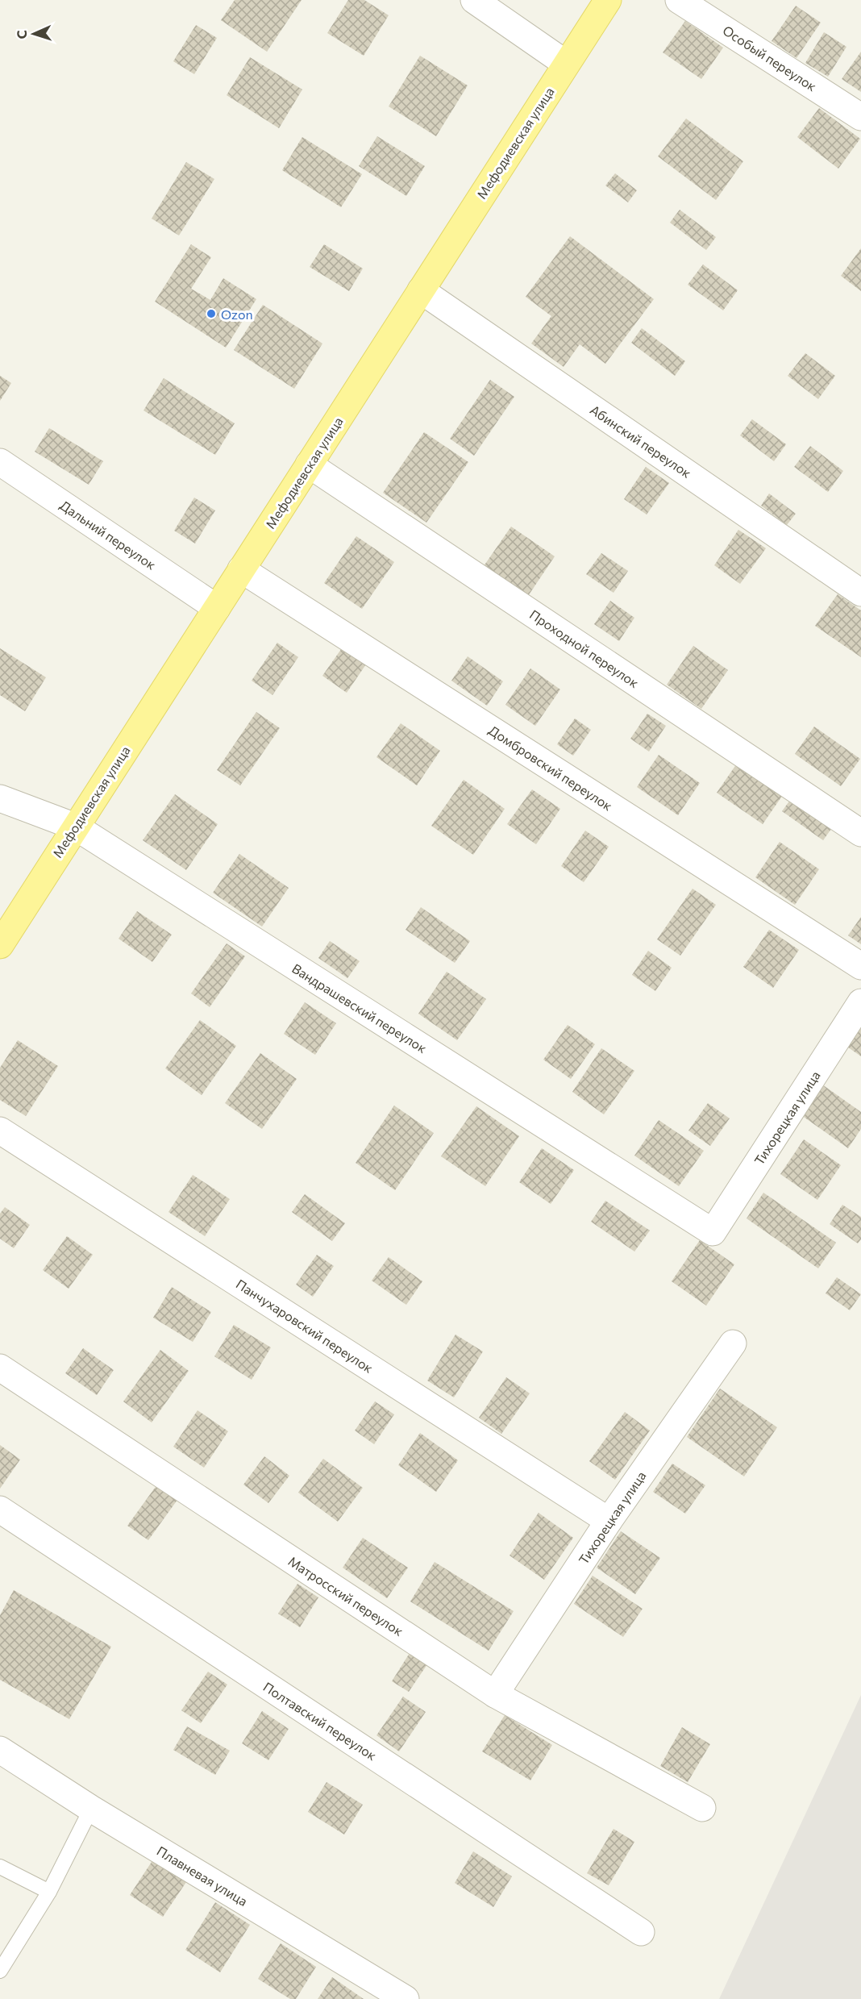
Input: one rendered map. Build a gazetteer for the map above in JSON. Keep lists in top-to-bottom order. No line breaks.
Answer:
{"streets":{"main road":["Мефодиевская улица"],"street":["Особый переулок","Абинский переулок","Дальний переулок","Проходной переулок","Домбровский переулок","Вандрашевский переулок","Тихорецкая улица","Панчухаровский переулок","Матросский переулок","Полтавский переулок","Плавневая улица"]},"crossings":[["Мефодиевская улица","Абинский переулок"],["Мефодиевская улица","Дальний переулок"],["Мефодиевская улица","Проходной переулок"],["Мефодиевская улица","Домбровский переулок"],["Мефодиевская улица","Вандрашевский переулок"],["Вандрашевский переулок","Тихорецкая улица"],["Тихорецкая улица","Панчухаровский переулок"],["Тихорецкая улица","Матросский переулок"]],"places":["Ozon"],"north":"left"}
